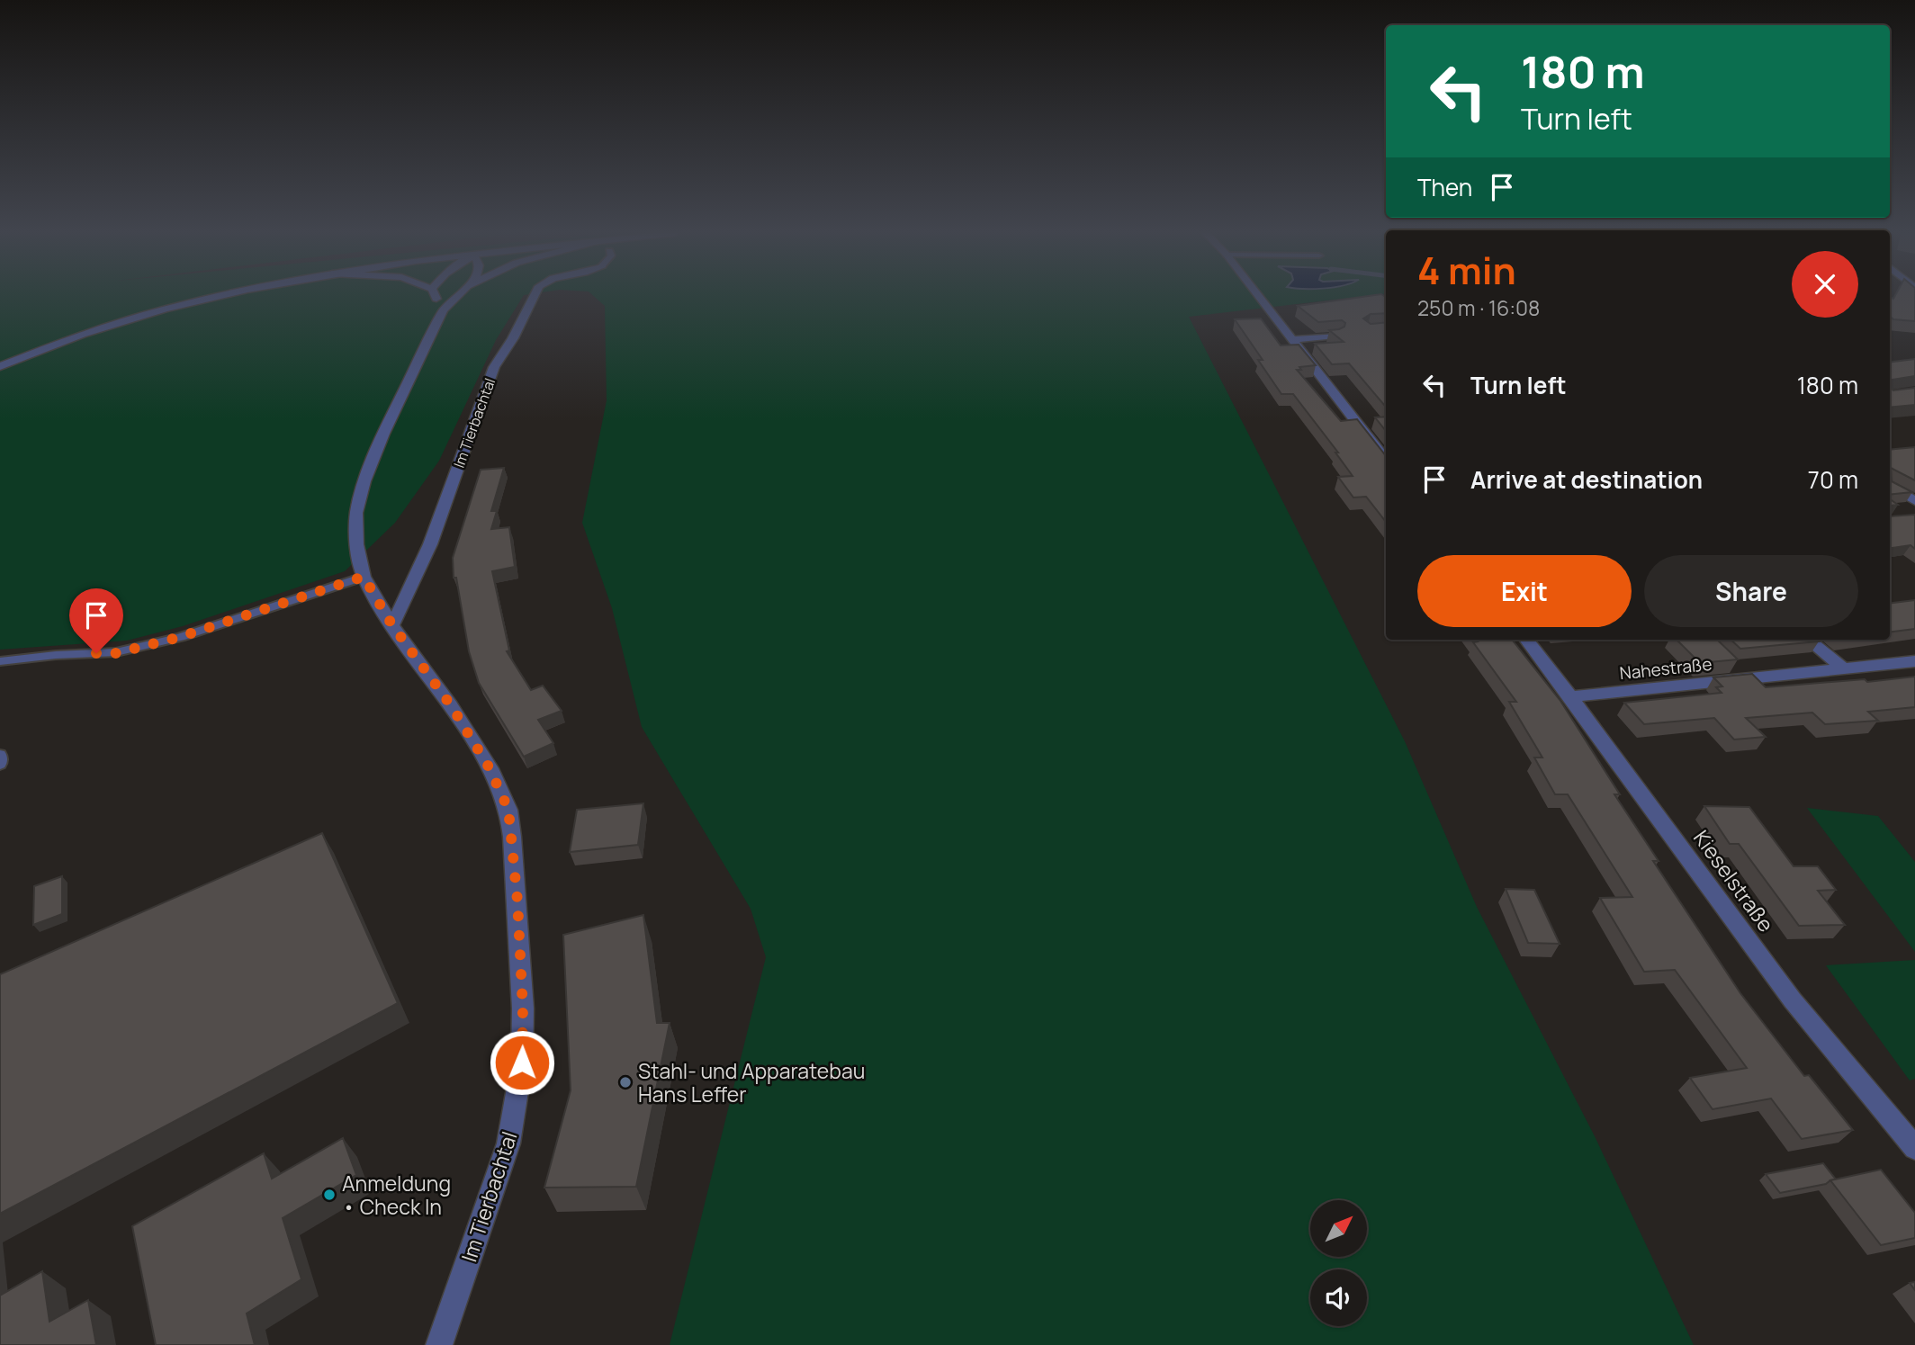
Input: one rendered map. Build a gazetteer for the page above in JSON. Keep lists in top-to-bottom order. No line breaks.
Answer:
{"streets":{"street":["Im Tierbachtal","Nahestraße","Kieselstraße"]},"crossings":[["Nahestraße","Kieselstraße"]],"places":["Stahl- und Apparatebau Hans Leffer","Anmeldung • Check In"],"north":"top right","page":{"turn":["180 m","Turn left"],"then":"Then","heading":["4 min","250 m · 16:08"],"list":[{"name":"Turn left","value":"180 m"},{"name":"Arrive at destination","value":"70 m"}],"buttons":["Exit","Share"]}}
